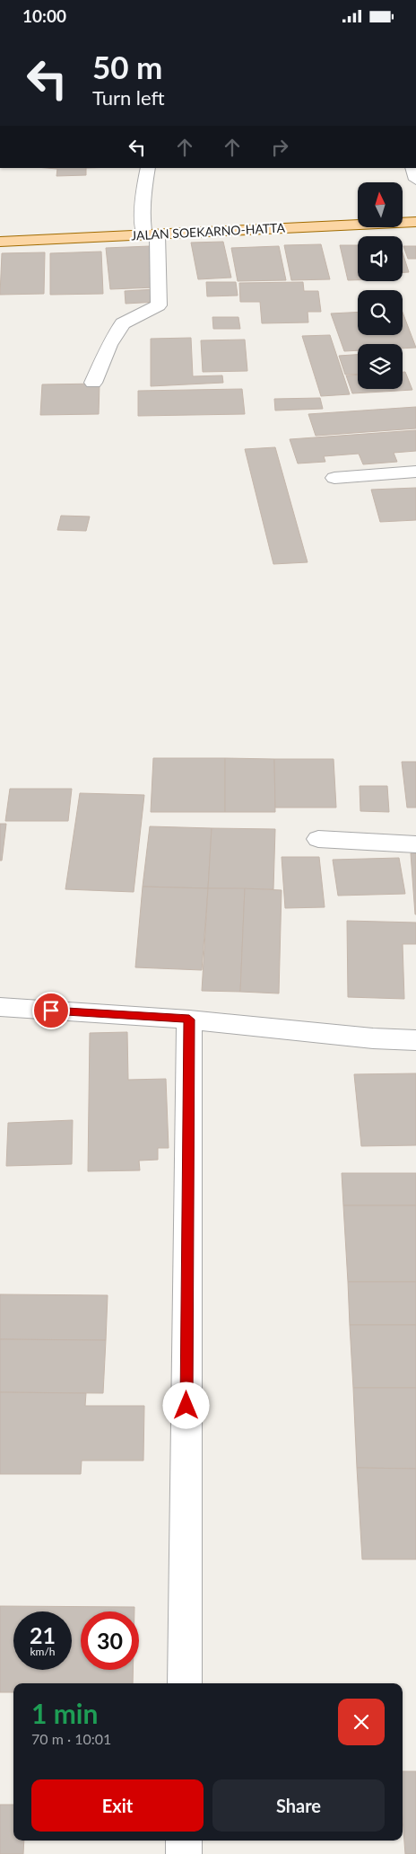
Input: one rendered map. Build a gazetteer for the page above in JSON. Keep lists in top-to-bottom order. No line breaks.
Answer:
{"streets":{"main road":["JALAN SOEKARNO-HATTA"]},"north":"top","page":{"status":"10:00","turn":["50 m","Turn left"],"speed":"21 km/h","limit":"30","heading":["1 min","70 m · 10:01"],"buttons":["Exit","Share"]}}
